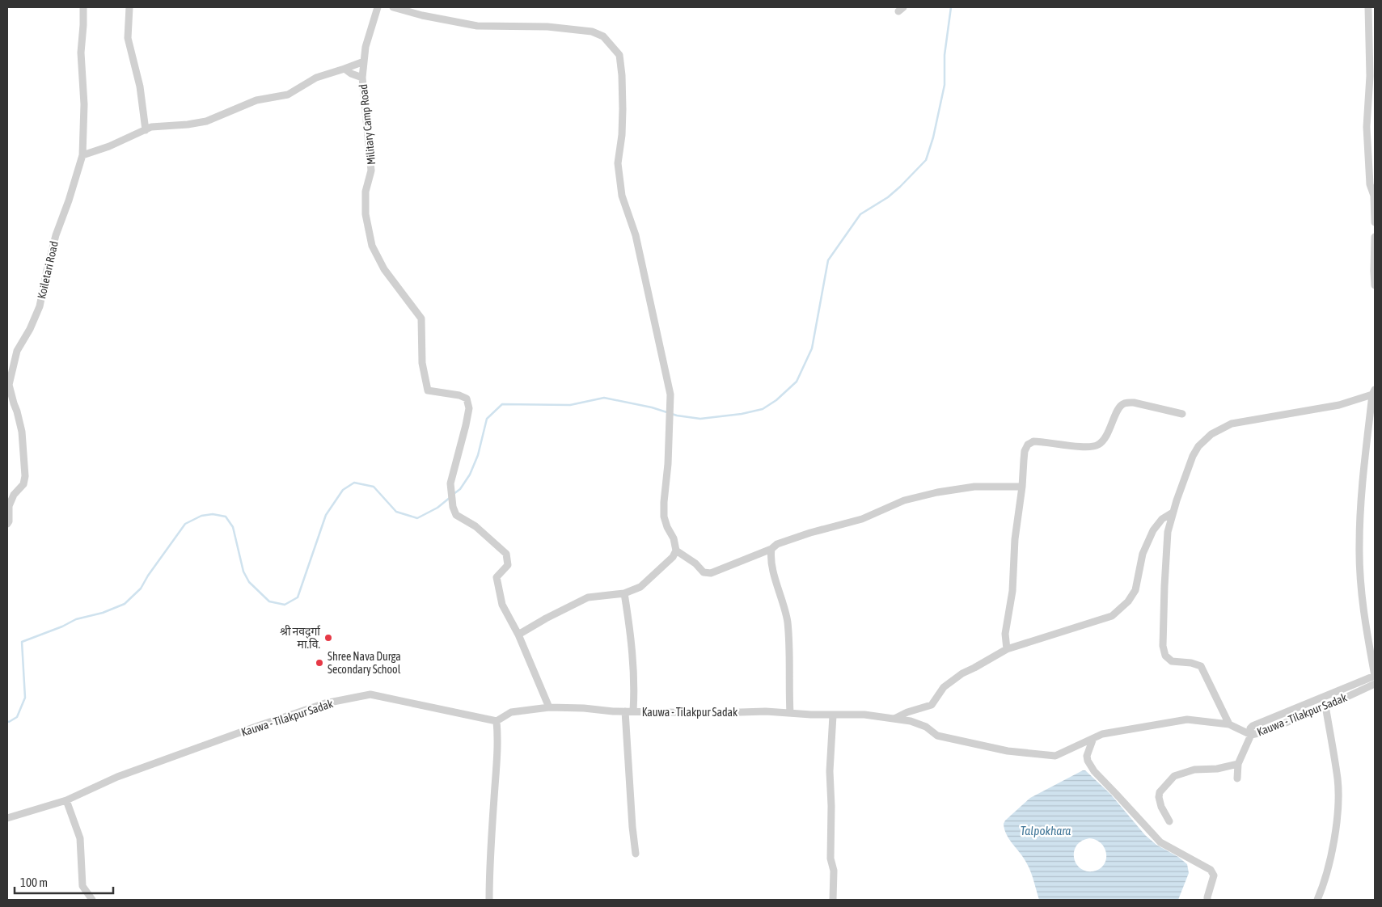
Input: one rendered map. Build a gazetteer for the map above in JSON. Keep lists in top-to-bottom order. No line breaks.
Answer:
{"streets":{"street":["Military Camp Road","Koiletari Road","Kauwa - Tilakpur Sadak"]},"water":["Talpokhara"],"places":["श्री नवदुर्गा मा.वि.","Shree Nava Durga Secondary School"],"scale_bar":"100 m"}
